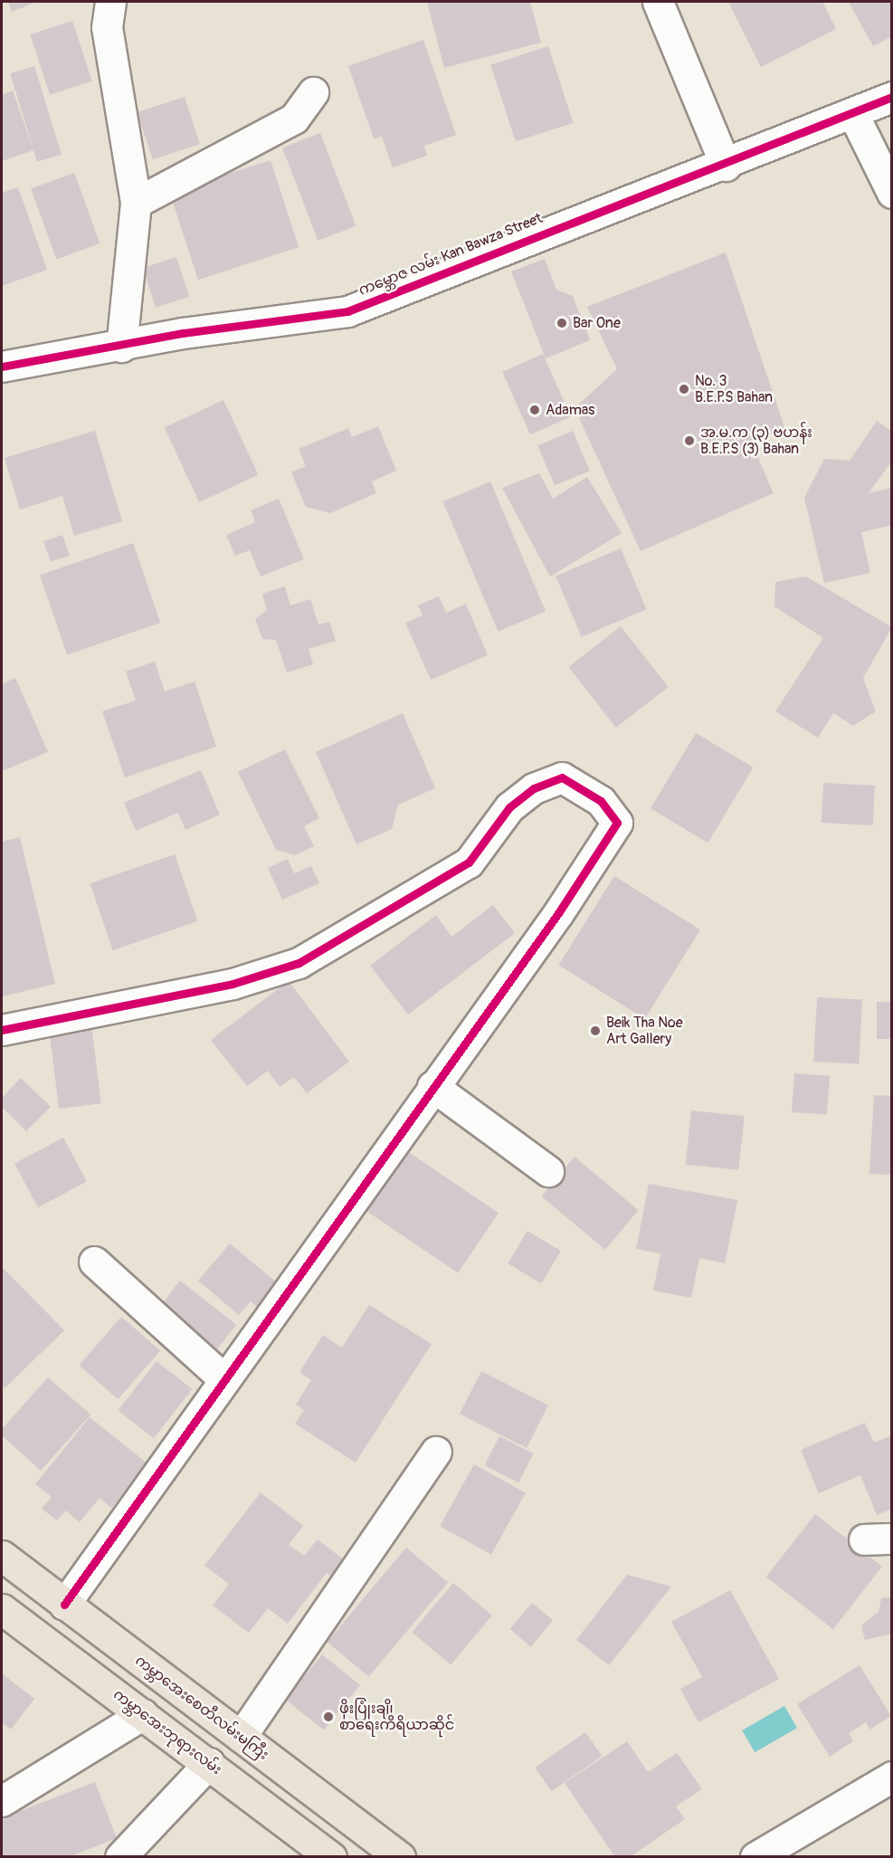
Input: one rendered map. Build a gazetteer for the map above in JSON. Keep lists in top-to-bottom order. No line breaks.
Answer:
{"streets":{"main road":["ကမ္ဘာအေးစေတီလမ်းမကြီး","ကမ္ဘာအေးဘုရားလမ်း"],"street":["ကမ္ဘောဇ လမ်း Kan Bawza Street"]},"places":["Bar One","No. 3 B.E.P.S Bahan","Adamas","အ.မ.က (၃) ဗဟန်း B.E.P.S (3) Bahan","Beik Tha Noe Art Gallery","ဖိုးပြုံးချို စာရေးကိရိယာဆိုင်"]}
